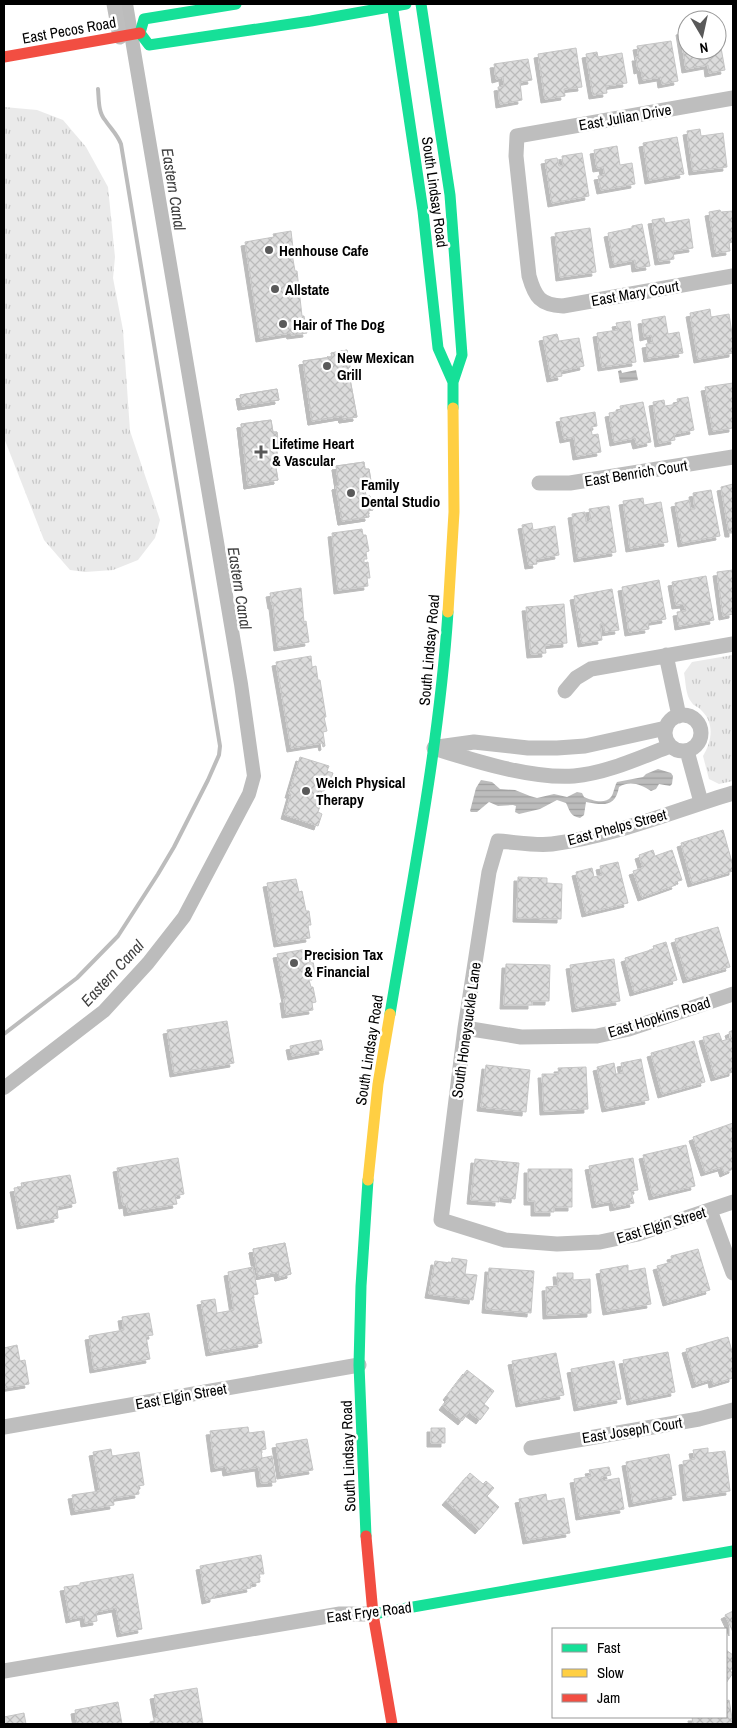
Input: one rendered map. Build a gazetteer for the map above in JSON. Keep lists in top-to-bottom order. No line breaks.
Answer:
{"streets":{"main road":["East Pecos Road","South Lindsay Road","East Frye Road"],"street":["East Julian Drive","East Mary Court","East Benrich Court","East Phelps Street","East Hopkins Road","South Honeysuckle Lane","East Elgin Street","East Joseph Court"]},"crossings":[["East Julian Drive","East Mary Court"],["South Lindsay Road","East Elgin Street"],["South Lindsay Road","East Frye Road"],["East Phelps Street","South Honeysuckle Lane"],["East Hopkins Road","South Honeysuckle Lane"],["South Honeysuckle Lane","East Elgin Street"]],"water":["Eastern Canal"],"places":{"other":["Henhouse Cafe","Allstate","Hair of The Dog","New Mexican Grill","Family Dental Studio","Welch Physical Therapy","Precision Tax & Financial"],"health":["Lifetime Heart & Vascular"]},"legend":["Fast","Slow","Jam"],"north":"bottom"}
